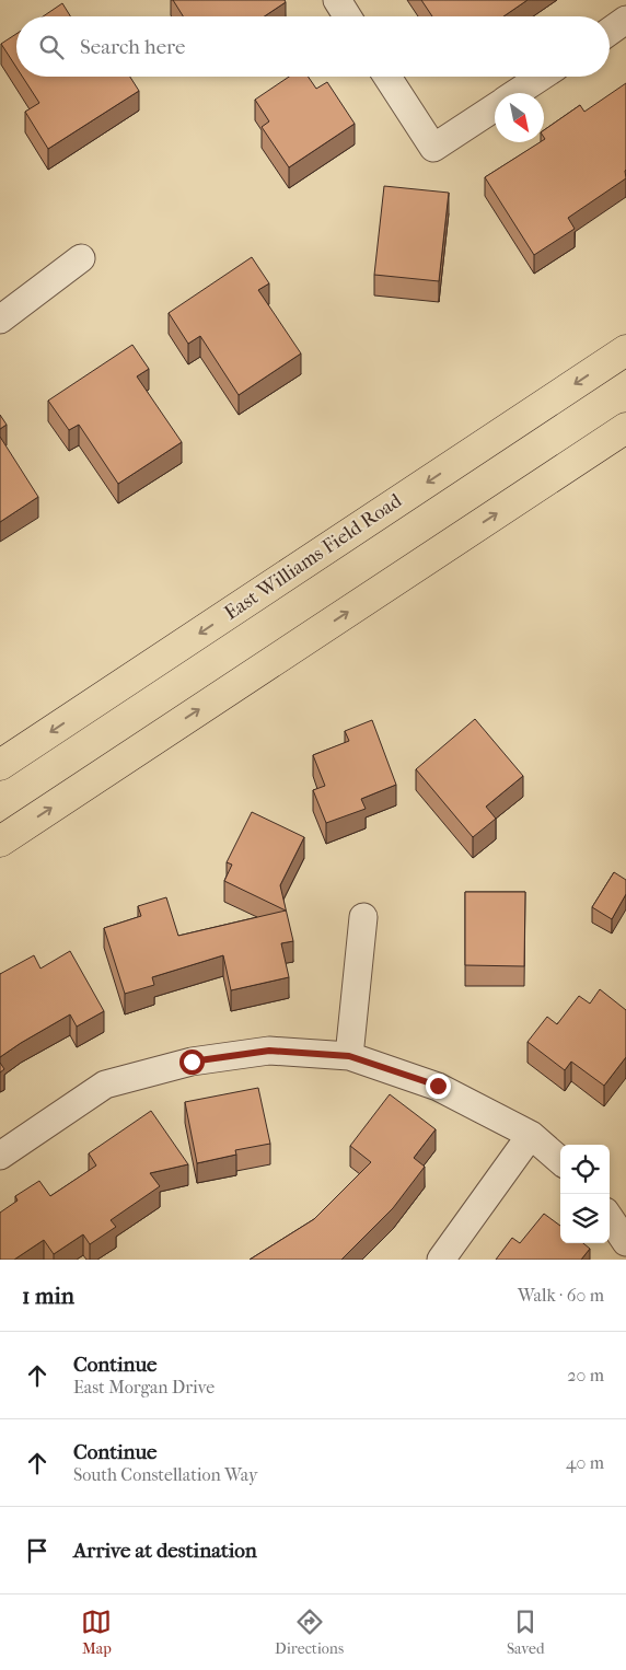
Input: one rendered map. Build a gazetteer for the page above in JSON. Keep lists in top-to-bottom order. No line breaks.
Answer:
{"streets":{"main road":["East Williams Field Road"]},"north":"bottom right","page":{"search":"Search here","heading":["1 min","Walk · 60 m"],"list":[["Continue","East Morgan Drive","20 m"],["Continue","South Constellation Way","40 m"],"Arrive at destination"],"nav":["Map","Directions","Saved"]}}
